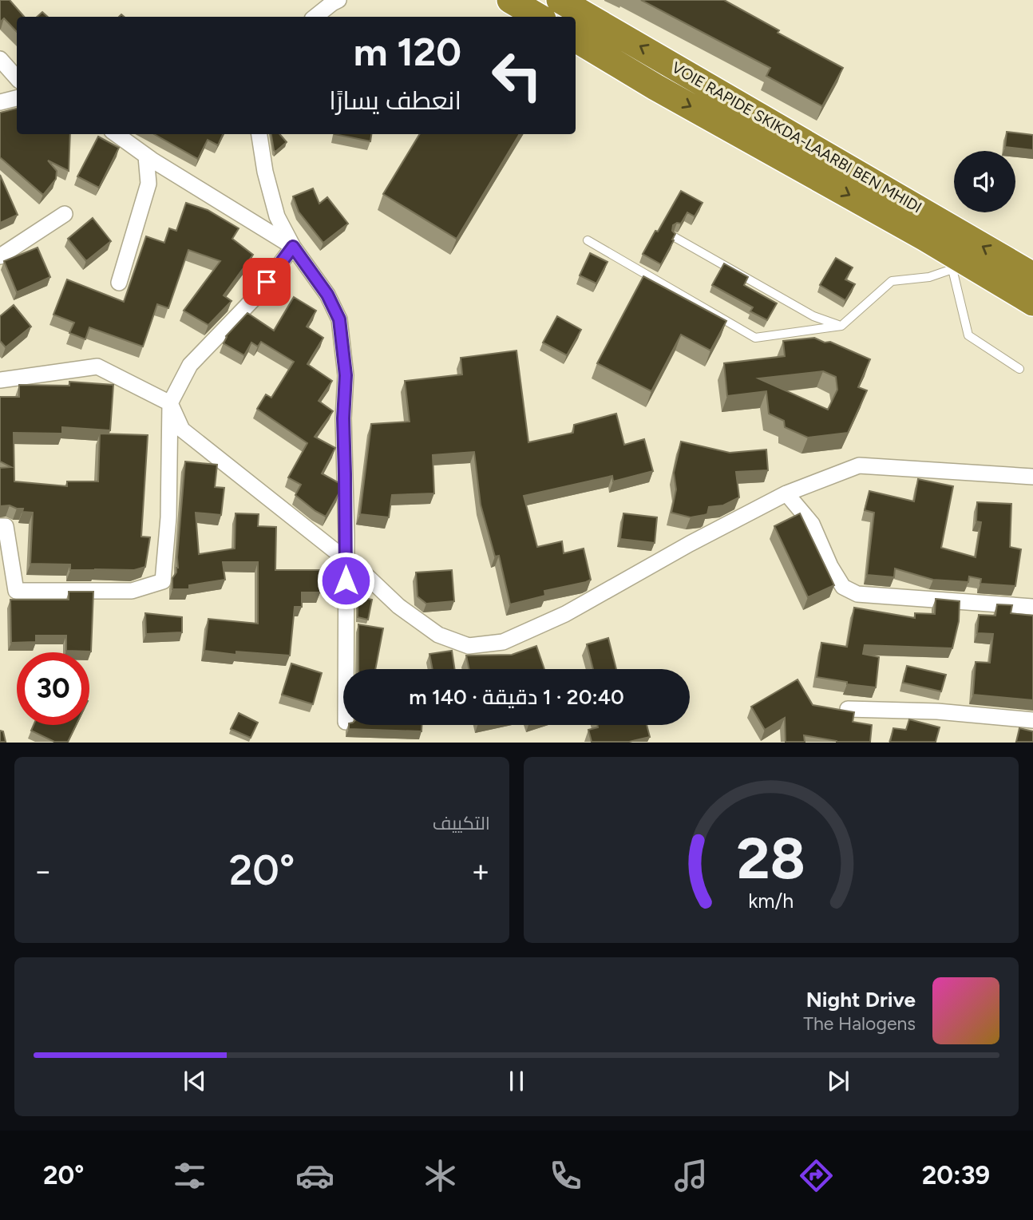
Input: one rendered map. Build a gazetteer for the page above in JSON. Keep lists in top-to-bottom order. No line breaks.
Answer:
{"streets":{"highway":["VOIE RAPIDE SKIKDA-LAARBI BEN MHIDI"]},"page":{"turn":["120 m","انعطف يسارًا"],"limit":"30","trip":"20:40 · 1 دقيقة · 140 m","tile":"التكييف","heat":["−","20°","+"],"song":["Night Drive","The Halogens"],"tabs":["20:39","20°"],"gauge":["28","km/h"]}}
